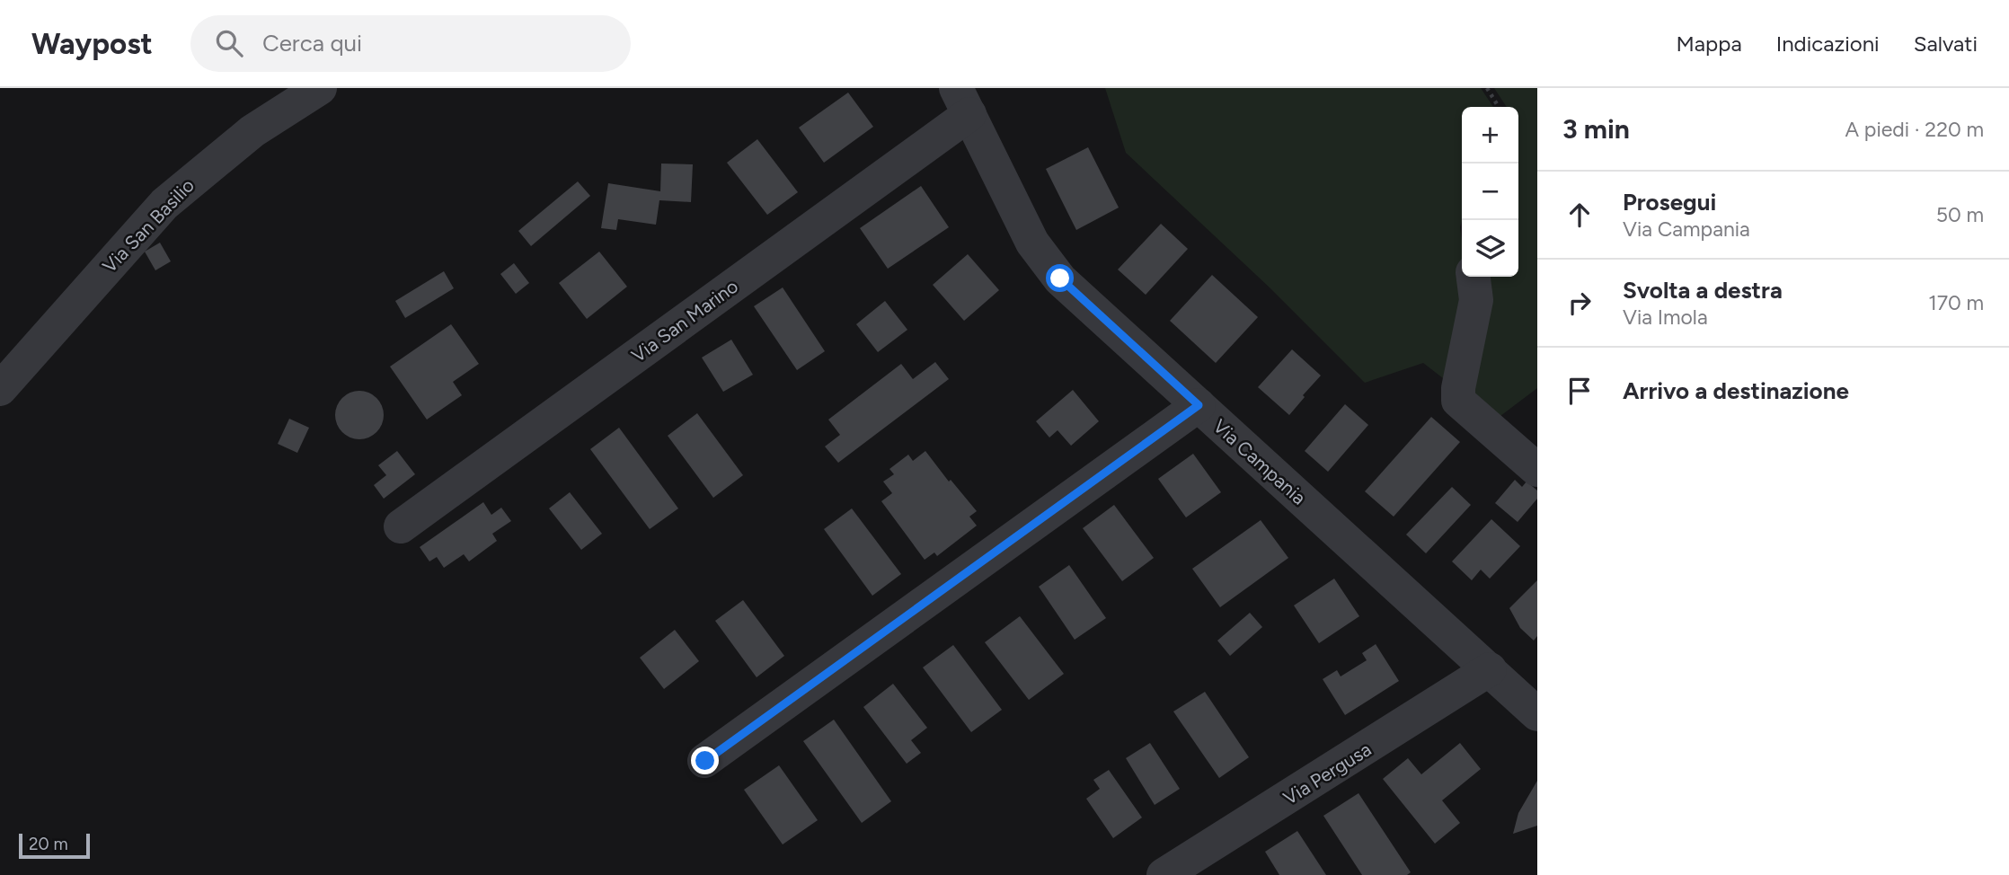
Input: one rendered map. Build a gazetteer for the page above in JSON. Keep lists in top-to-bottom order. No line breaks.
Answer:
{"streets":{"street":["Via San Basilio","Via San Marino","Via Campania","Via Pergusa"]},"crossings":[["Via San Marino","Via Campania"],["Via Campania","Via Pergusa"]],"scale_bar":"20 m","page":{"header":"Waypost","search":"Cerca qui","nav":["Mappa","Indicazioni","Salvati"],"heading":["3 min","A piedi · 220 m"],"map_buttons":["+","−"],"list":[["Prosegui","Via Campania","50 m"],["Svolta a destra","Via Imola","170 m"],"Arrivo a destinazione"],"scale":"20 m"}}
